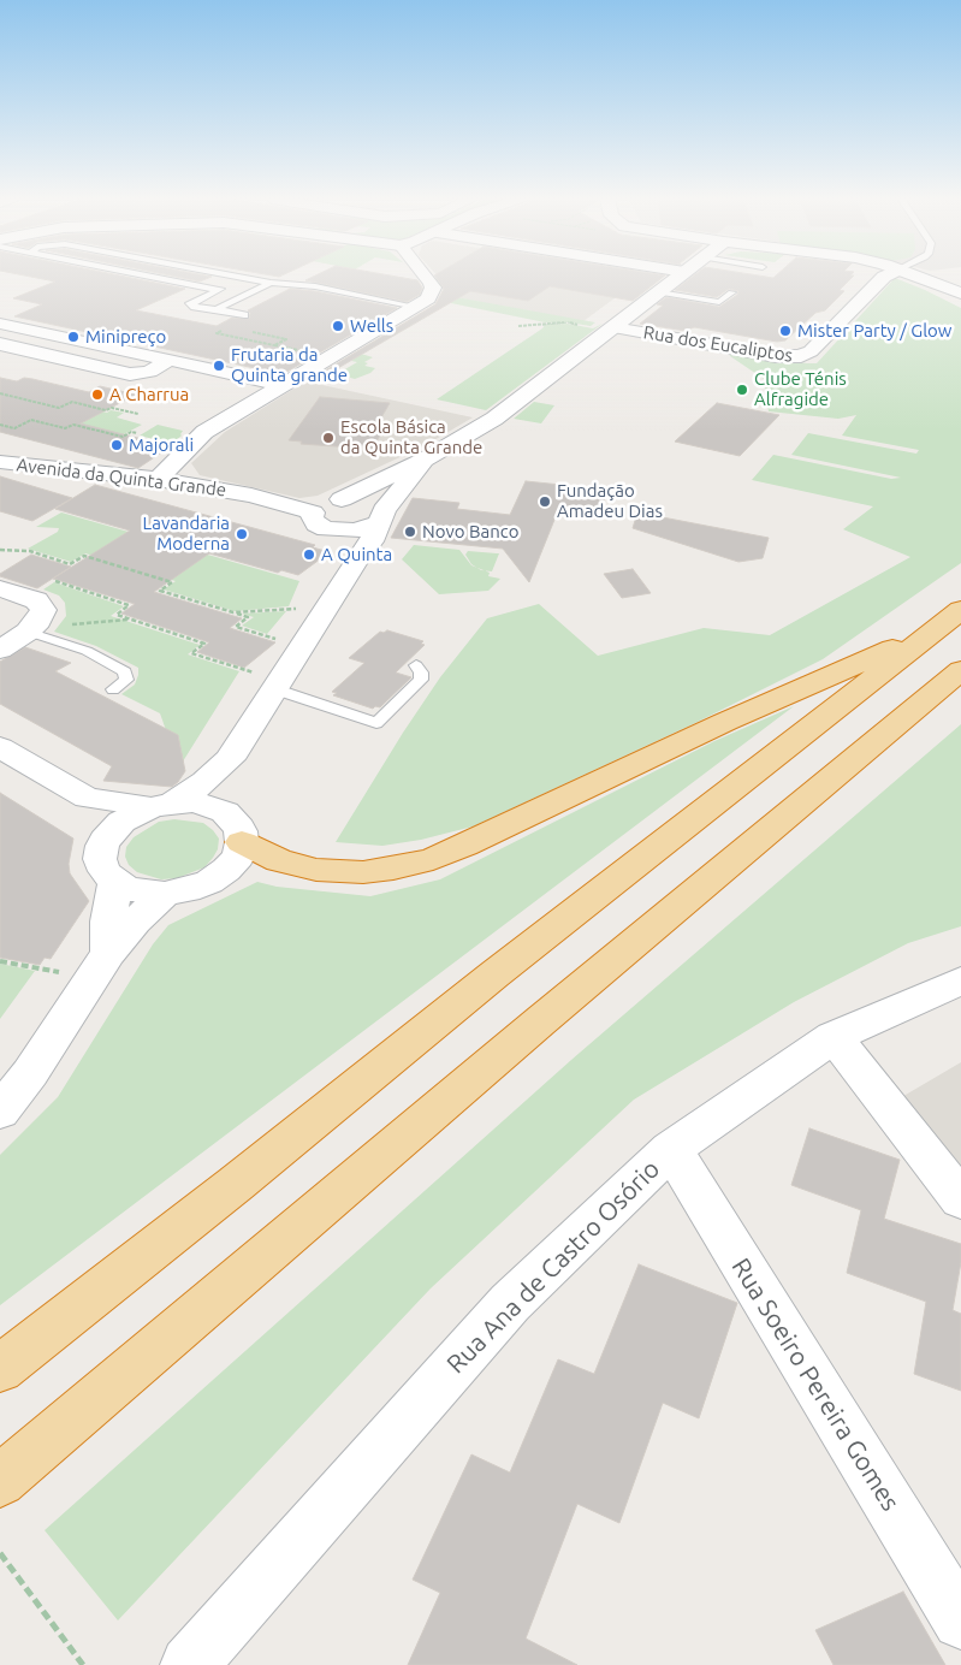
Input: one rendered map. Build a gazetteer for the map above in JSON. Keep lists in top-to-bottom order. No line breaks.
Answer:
{"streets":{"street":["Rua dos Eucaliptos","Avenida da Quinta Grande","Rua Ana de Castro Osório","Rua Soeiro Pereira Gomes"]},"crossings":[["Rua Ana de Castro Osório","Rua Soeiro Pereira Gomes"]],"places":["Wells","Mister Party / Glow","Minipreço","Frutaria da Quinta grande","Clube Ténis Alfragide","A Charrua","Escola Básica da Quinta Grande","Majorali","Fundação Amadeu Dias","Novo Banco","Lavandaria Moderna","A Quinta"]}
